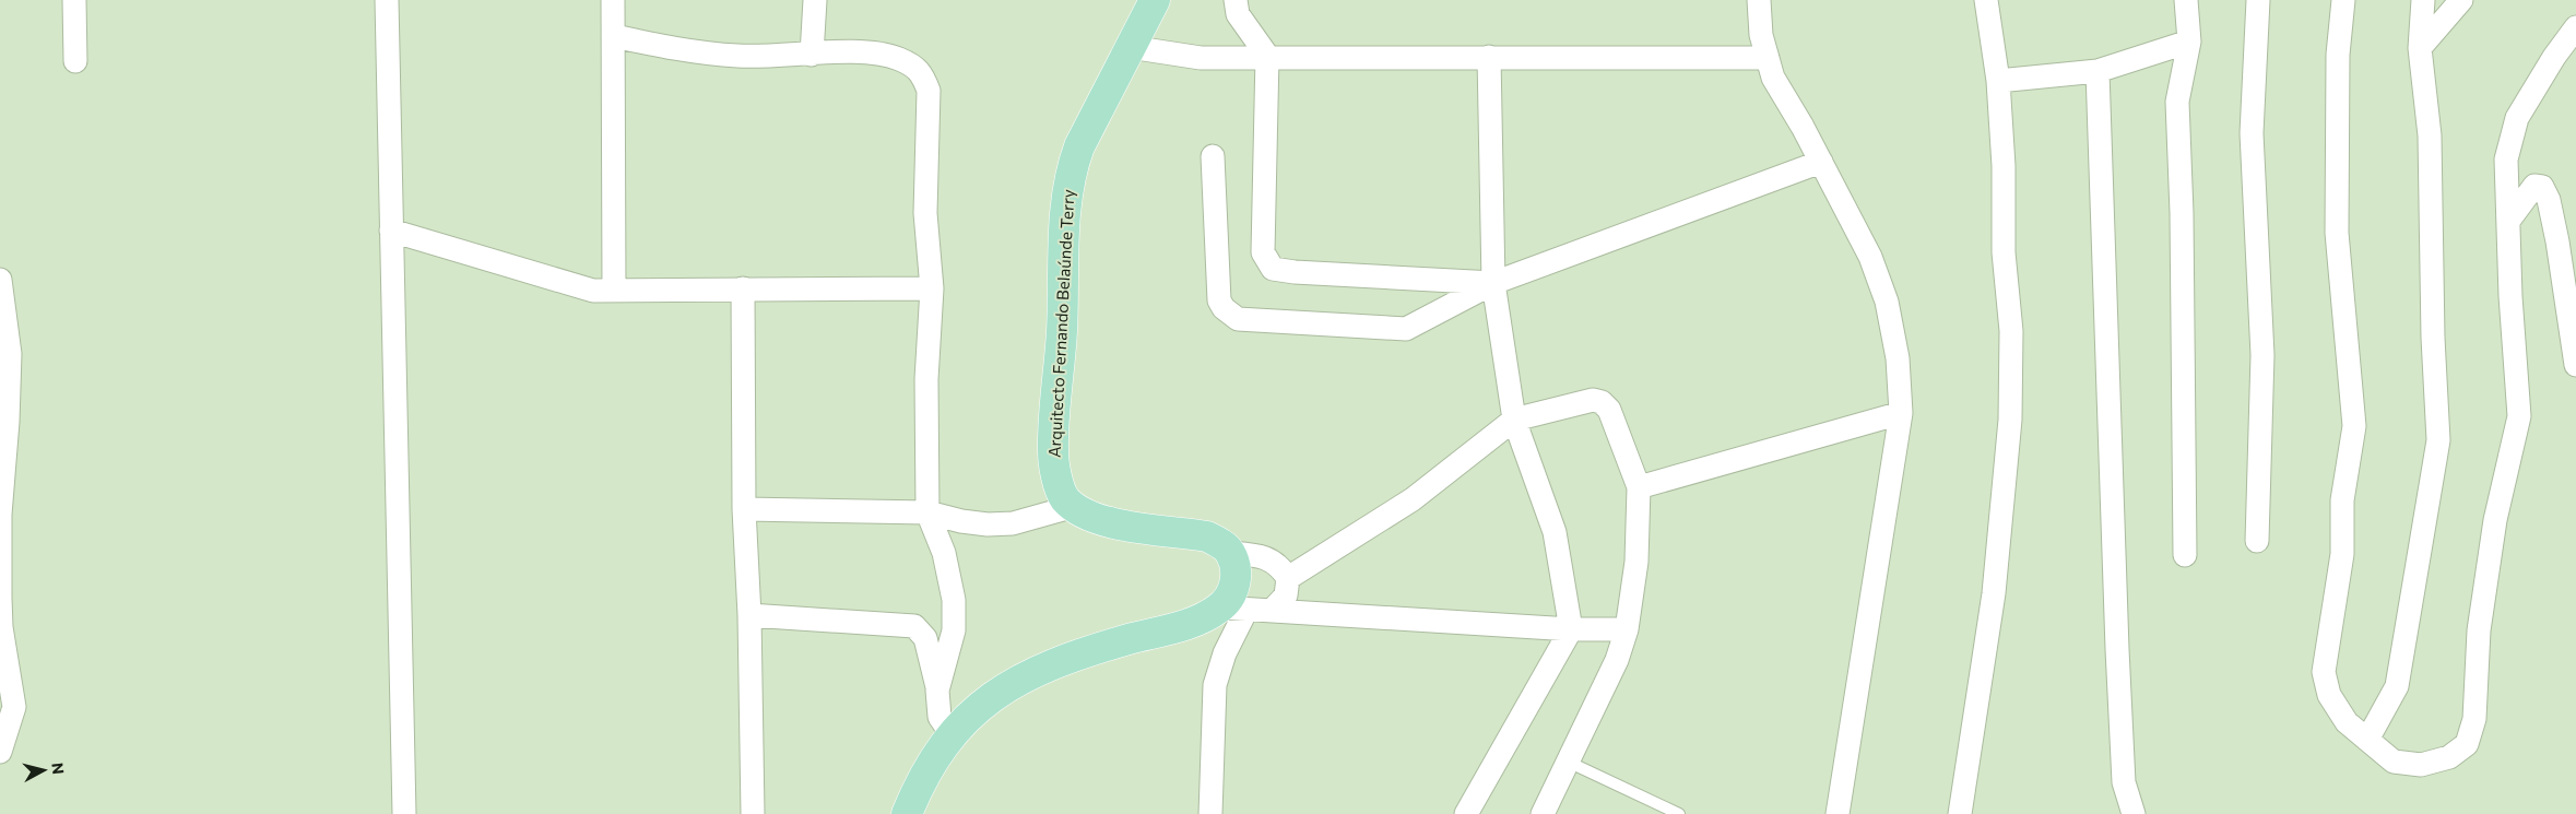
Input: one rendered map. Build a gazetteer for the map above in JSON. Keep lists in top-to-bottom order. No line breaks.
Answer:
{"streets":{"main road":["Arquitecto Fernando Belaúnde Terry"]},"north":"right"}
